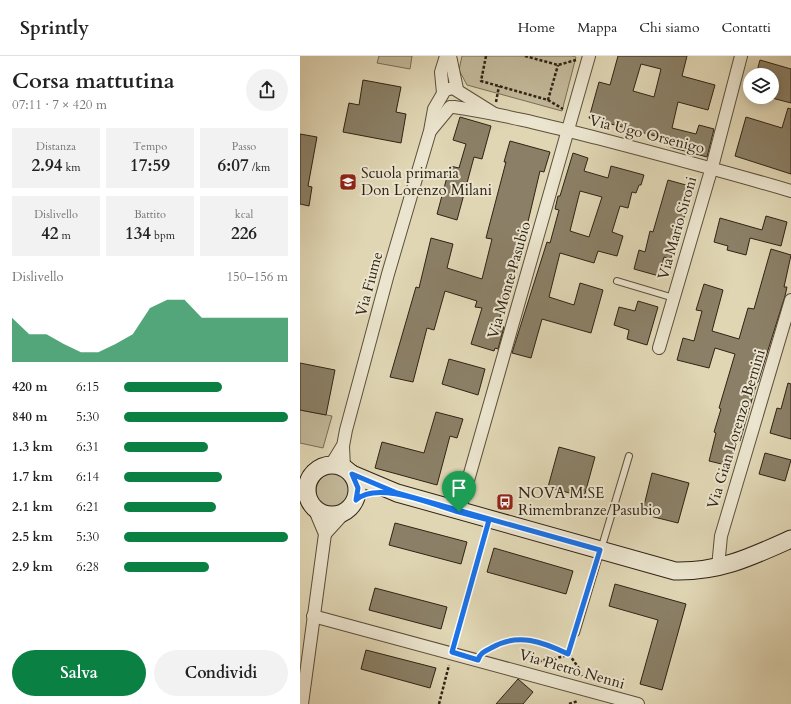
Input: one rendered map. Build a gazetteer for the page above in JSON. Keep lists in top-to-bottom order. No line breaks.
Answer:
{"streets":{"street":["Via Ugo Orsenigo","Via Mario Sironi","Via Monte Pasubio","Via Fiume","Via Gian Lorenzo Bernini","Via Pietro Nenni"]},"crossings":[["Via Ugo Orsenigo","Via Mario Sironi"],["Via Ugo Orsenigo","Via Monte Pasubio"],["Via Ugo Orsenigo","Via Fiume"]],"places":{"school or university":["Scuola primaria Don Lorenzo Milani"],"bus stop":["NOVA M.SE Rimembranze/Pasubio"]},"page":{"header":"Sprintly","nav":["Home","Mappa","Chi siamo","Contatti"],"heading":["Corsa mattutina","07:11 · 7 × 420 m"],"stats":[["Distanza","2.94 km"],["Tempo","17:59"],["Passo","6:07 /km"],["Dislivello","42 m"],["Battito","134 bpm"],["kcal","226"]],"chart":["Dislivello","150–156 m"],"list":[{"name":"420 m","note":"6:15"},{"name":"840 m","note":"5:30"},{"name":"1.3 km","note":"6:31"},{"name":"1.7 km","note":"6:14"},{"name":"2.1 km","note":"6:21"},{"name":"2.5 km","note":"5:30"},{"name":"2.9 km","note":"6:28"}],"buttons":["Salva","Condividi"]}}
